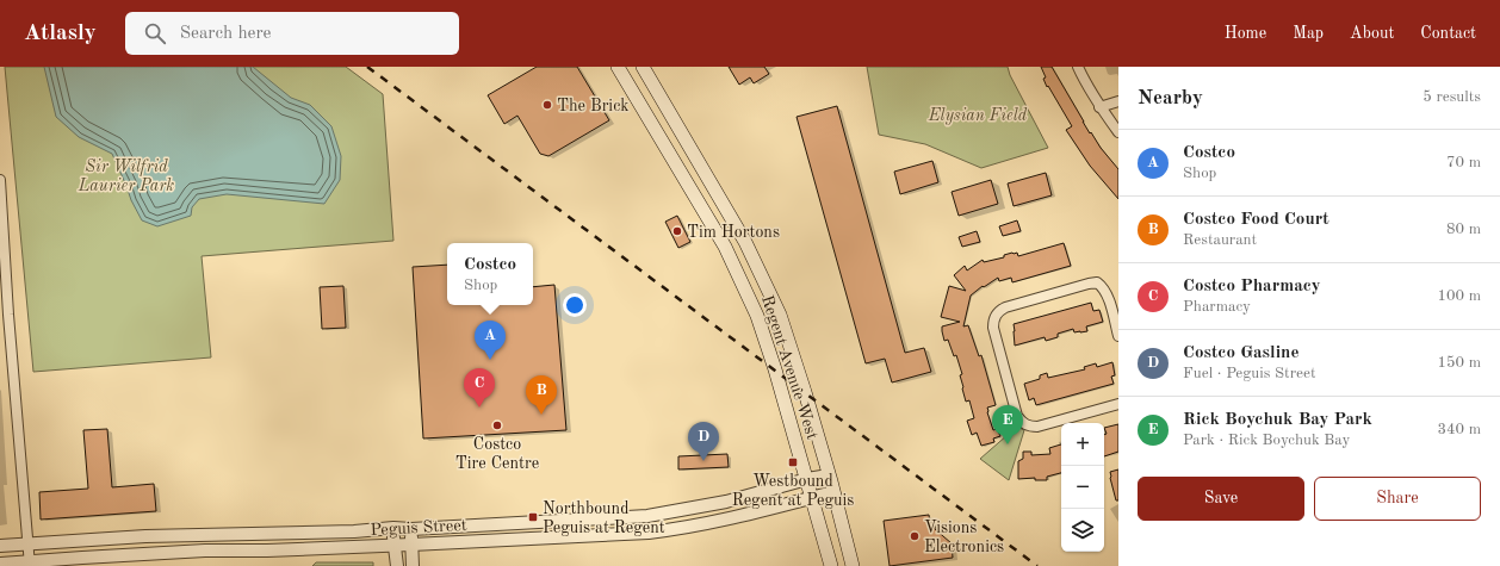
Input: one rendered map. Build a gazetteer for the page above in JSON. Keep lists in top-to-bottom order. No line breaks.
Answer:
{"streets":{"main road":["Regent Avenue West"],"street":["Peguis Street"]},"crossings":[["Regent Avenue West","Peguis Street"]],"parks":["Elysian Field","Sir Wilfrid Laurier Park"],"places":{"other":["The Brick","Tim Hortons","Costco Tire Centre","Visions Electronics"],"transit":["Westbound Regent at Peguis","Northbound Peguis at Regent"]},"page":{"header":"Atlasly","search":"Search here","nav":["Home","Map","About","Contact"],"heading":["Nearby","5 results"],"list":[{"mark":"A","name":"Costco","note":"Shop","value":"70 m"},{"mark":"B","name":"Costco Food Court","note":"Restaurant","value":"80 m"},{"mark":"C","name":"Costco Pharmacy","note":"Pharmacy","value":"100 m"},{"mark":"D","name":"Costco Gasline","note":"Fuel · Peguis Street","value":"150 m"},{"mark":"E","name":"Rick Boychuk Bay Park","note":"Park · Rick Boychuk Bay","value":"340 m"}],"popup":["Costco","Shop"],"pins":["A","C","B","E","D"],"map_buttons":["+","−"],"buttons":["Save","Share"]}}
